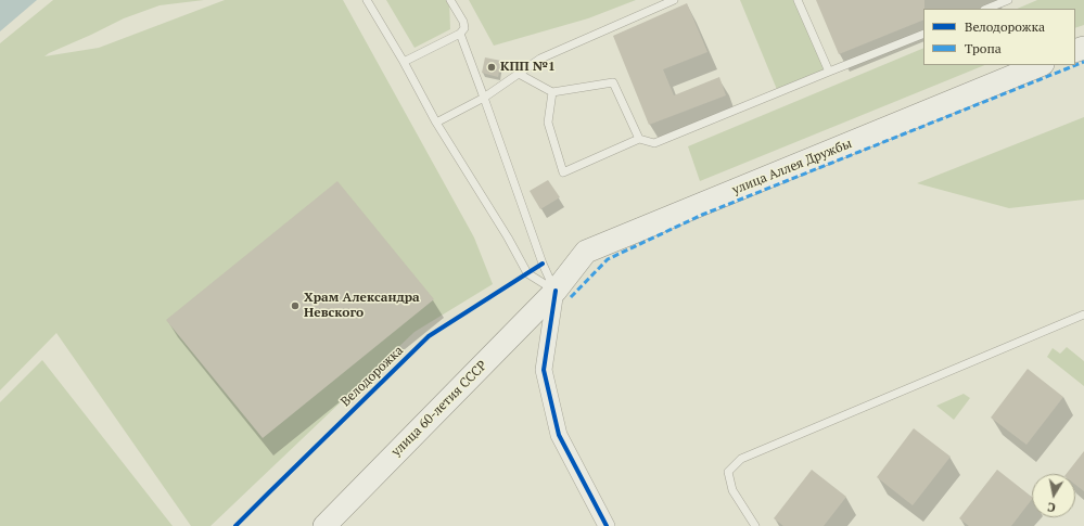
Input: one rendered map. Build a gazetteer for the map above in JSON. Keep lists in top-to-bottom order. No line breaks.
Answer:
{"streets":{"main road":["улица Аллея Дружбы","улица 60-летия СССР"],"cycle path":["Велодорожка"]},"crossings":[["улица Аллея Дружбы","улица 60-летия СССР"]],"places":["КПП №1","Храм Александра Невского"],"legend":["Велодорожка","Тропа"],"north":"bottom"}
